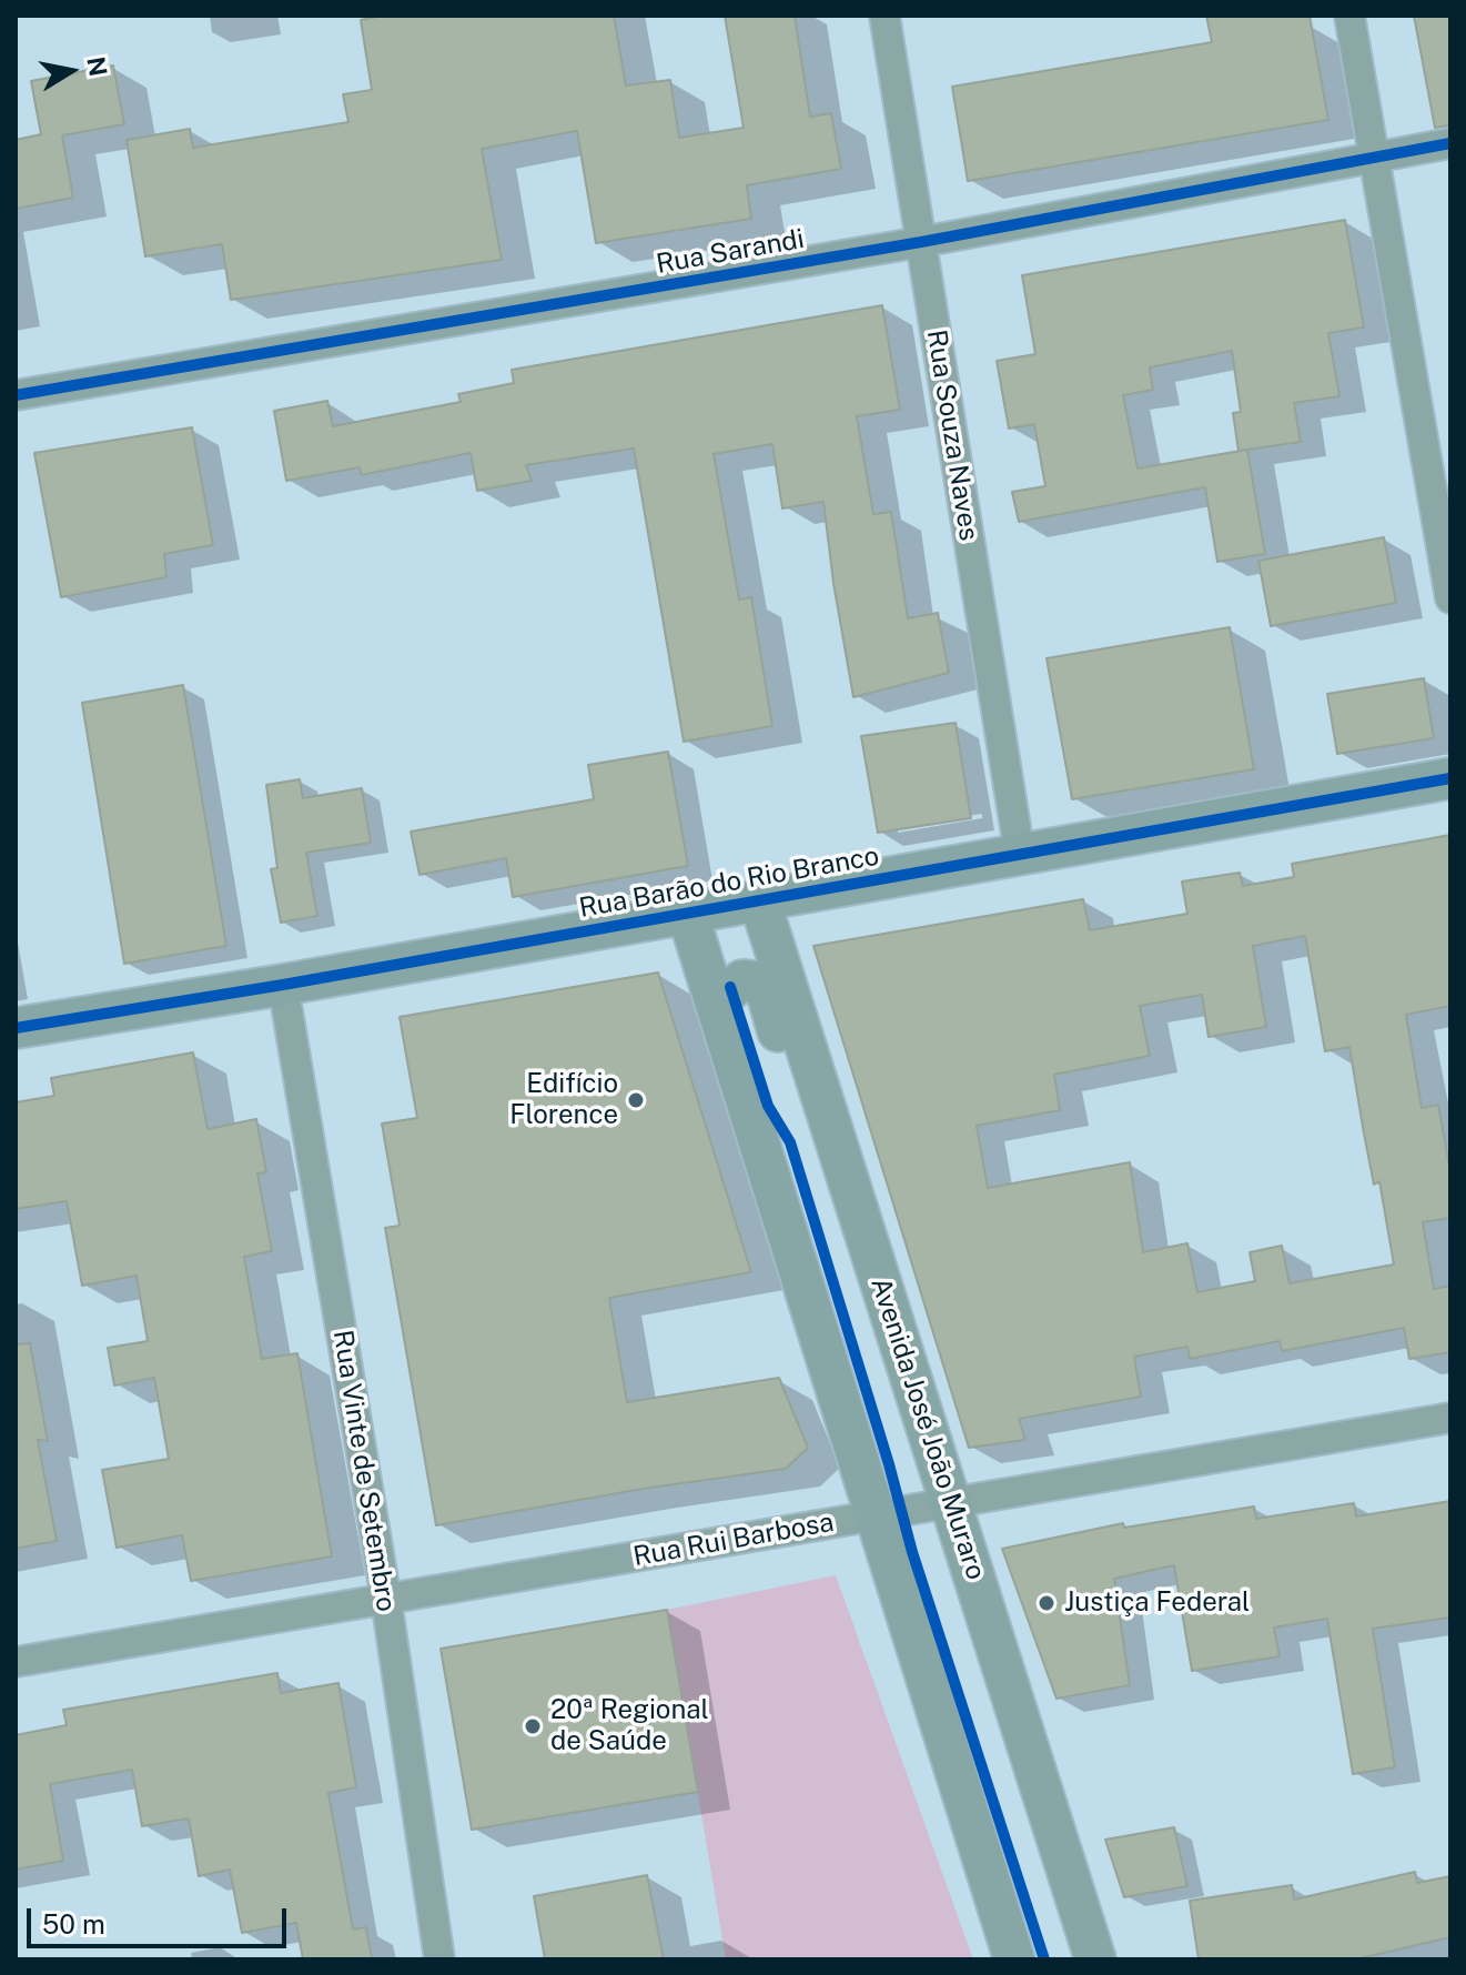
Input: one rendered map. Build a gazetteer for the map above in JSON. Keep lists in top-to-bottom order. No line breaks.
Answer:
{"streets":{"street":["Rua Sarandi","Rua Souza Naves","Rua Barão do Rio Branco","Avenida José João Muraro","Rua Vinte de Setembro","Rua Rui Barbosa"]},"crossings":[["Rua Sarandi","Rua Souza Naves"],["Rua Souza Naves","Rua Barão do Rio Branco"],["Rua Barão do Rio Branco","Avenida José João Muraro"],["Rua Barão do Rio Branco","Rua Vinte de Setembro"],["Avenida José João Muraro","Rua Rui Barbosa"],["Rua Vinte de Setembro","Rua Rui Barbosa"]],"places":["Edifício Florence","Justiça Federal","20ª Regional de Saúde"],"scale_bar":"50 m","north":"right"}
